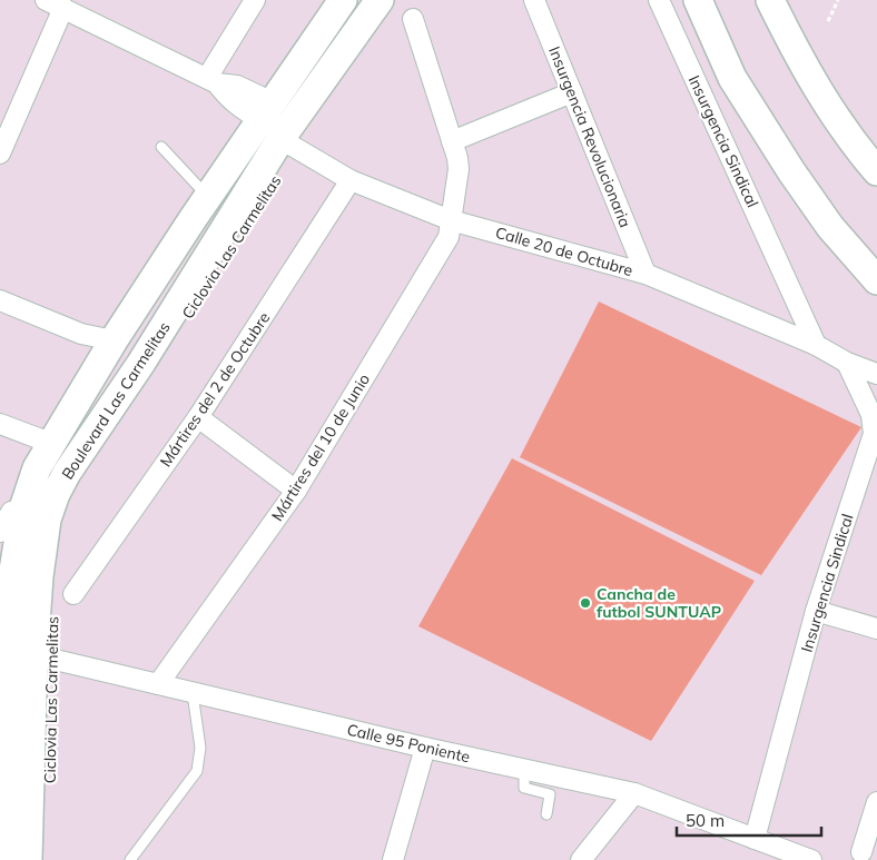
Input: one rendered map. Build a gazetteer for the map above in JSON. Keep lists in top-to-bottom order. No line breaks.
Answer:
{"streets":{"main road":["Boulevard Las Carmelitas"],"street":["Insurgencia Revolucionaria","Insurgencia Sindical","Calle 20 de Octubre","Mártires del 2 de Octubre","Mártires del 10 de Junio","Calle 95 Poniente"]},"crossings":[["Insurgencia Revolucionaria","Calle 20 de Octubre"],["Insurgencia Sindical","Calle 20 de Octubre"],["Insurgencia Sindical","Calle 95 Poniente"],["Calle 20 de Octubre","Mártires del 2 de Octubre"],["Calle 20 de Octubre","Boulevard Las Carmelitas"],["Calle 20 de Octubre","Mártires del 10 de Junio"],["Boulevard Las Carmelitas","Calle 95 Poniente"],["Mártires del 10 de Junio","Calle 95 Poniente"]],"places":["Cancha de futbol SUNTUAP"],"scale_bar":"50 m"}
